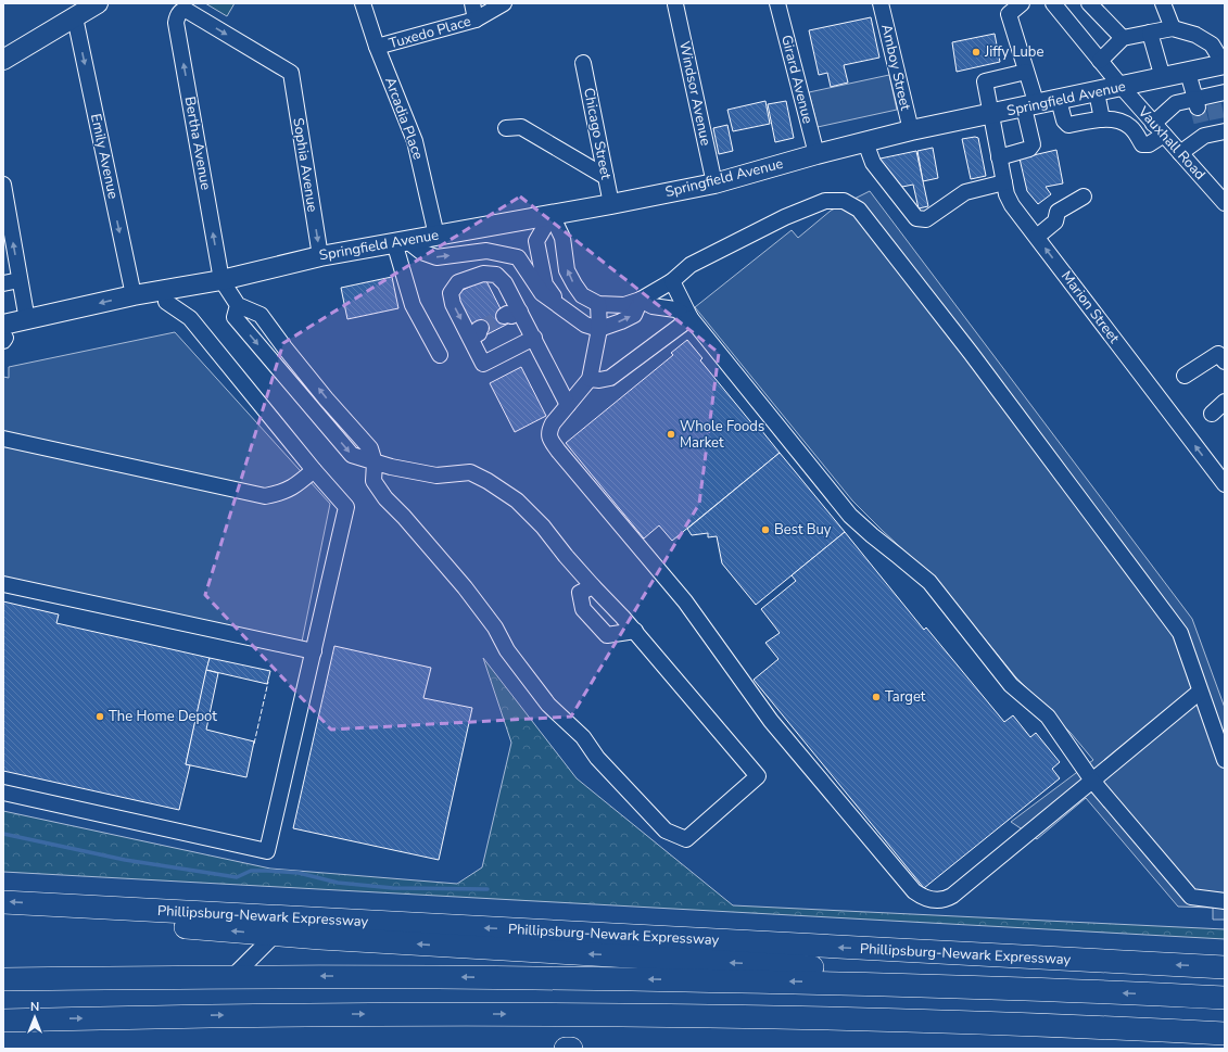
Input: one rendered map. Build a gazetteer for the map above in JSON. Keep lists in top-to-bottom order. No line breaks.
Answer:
{"streets":{"highway":["Phillipsburg-Newark Expressway"],"main road":["Springfield Avenue"],"street":["Tuxedo Place","Amboy Street","Girard Avenue","Windsor Avenue","Arcadia Place","Chicago Street","Bertha Avenue","Vauxhall Road","Emily Avenue","Sophia Avenue","Marion Street"]},"crossings":[["Tuxedo Place","Arcadia Place"],["Amboy Street","Springfield Avenue"],["Girard Avenue","Springfield Avenue"],["Windsor Avenue","Springfield Avenue"],["Springfield Avenue","Arcadia Place"],["Springfield Avenue","Chicago Street"],["Springfield Avenue","Bertha Avenue"],["Springfield Avenue","Vauxhall Road"],["Springfield Avenue","Emily Avenue"],["Springfield Avenue","Sophia Avenue"],["Springfield Avenue","Marion Street"],["Bertha Avenue","Sophia Avenue"]],"one_way":["Sophia Avenue","Marion Street"],"places":["Jiffy Lube","Whole Foods Market","Best Buy","Target","The Home Depot"],"north":"top"}
